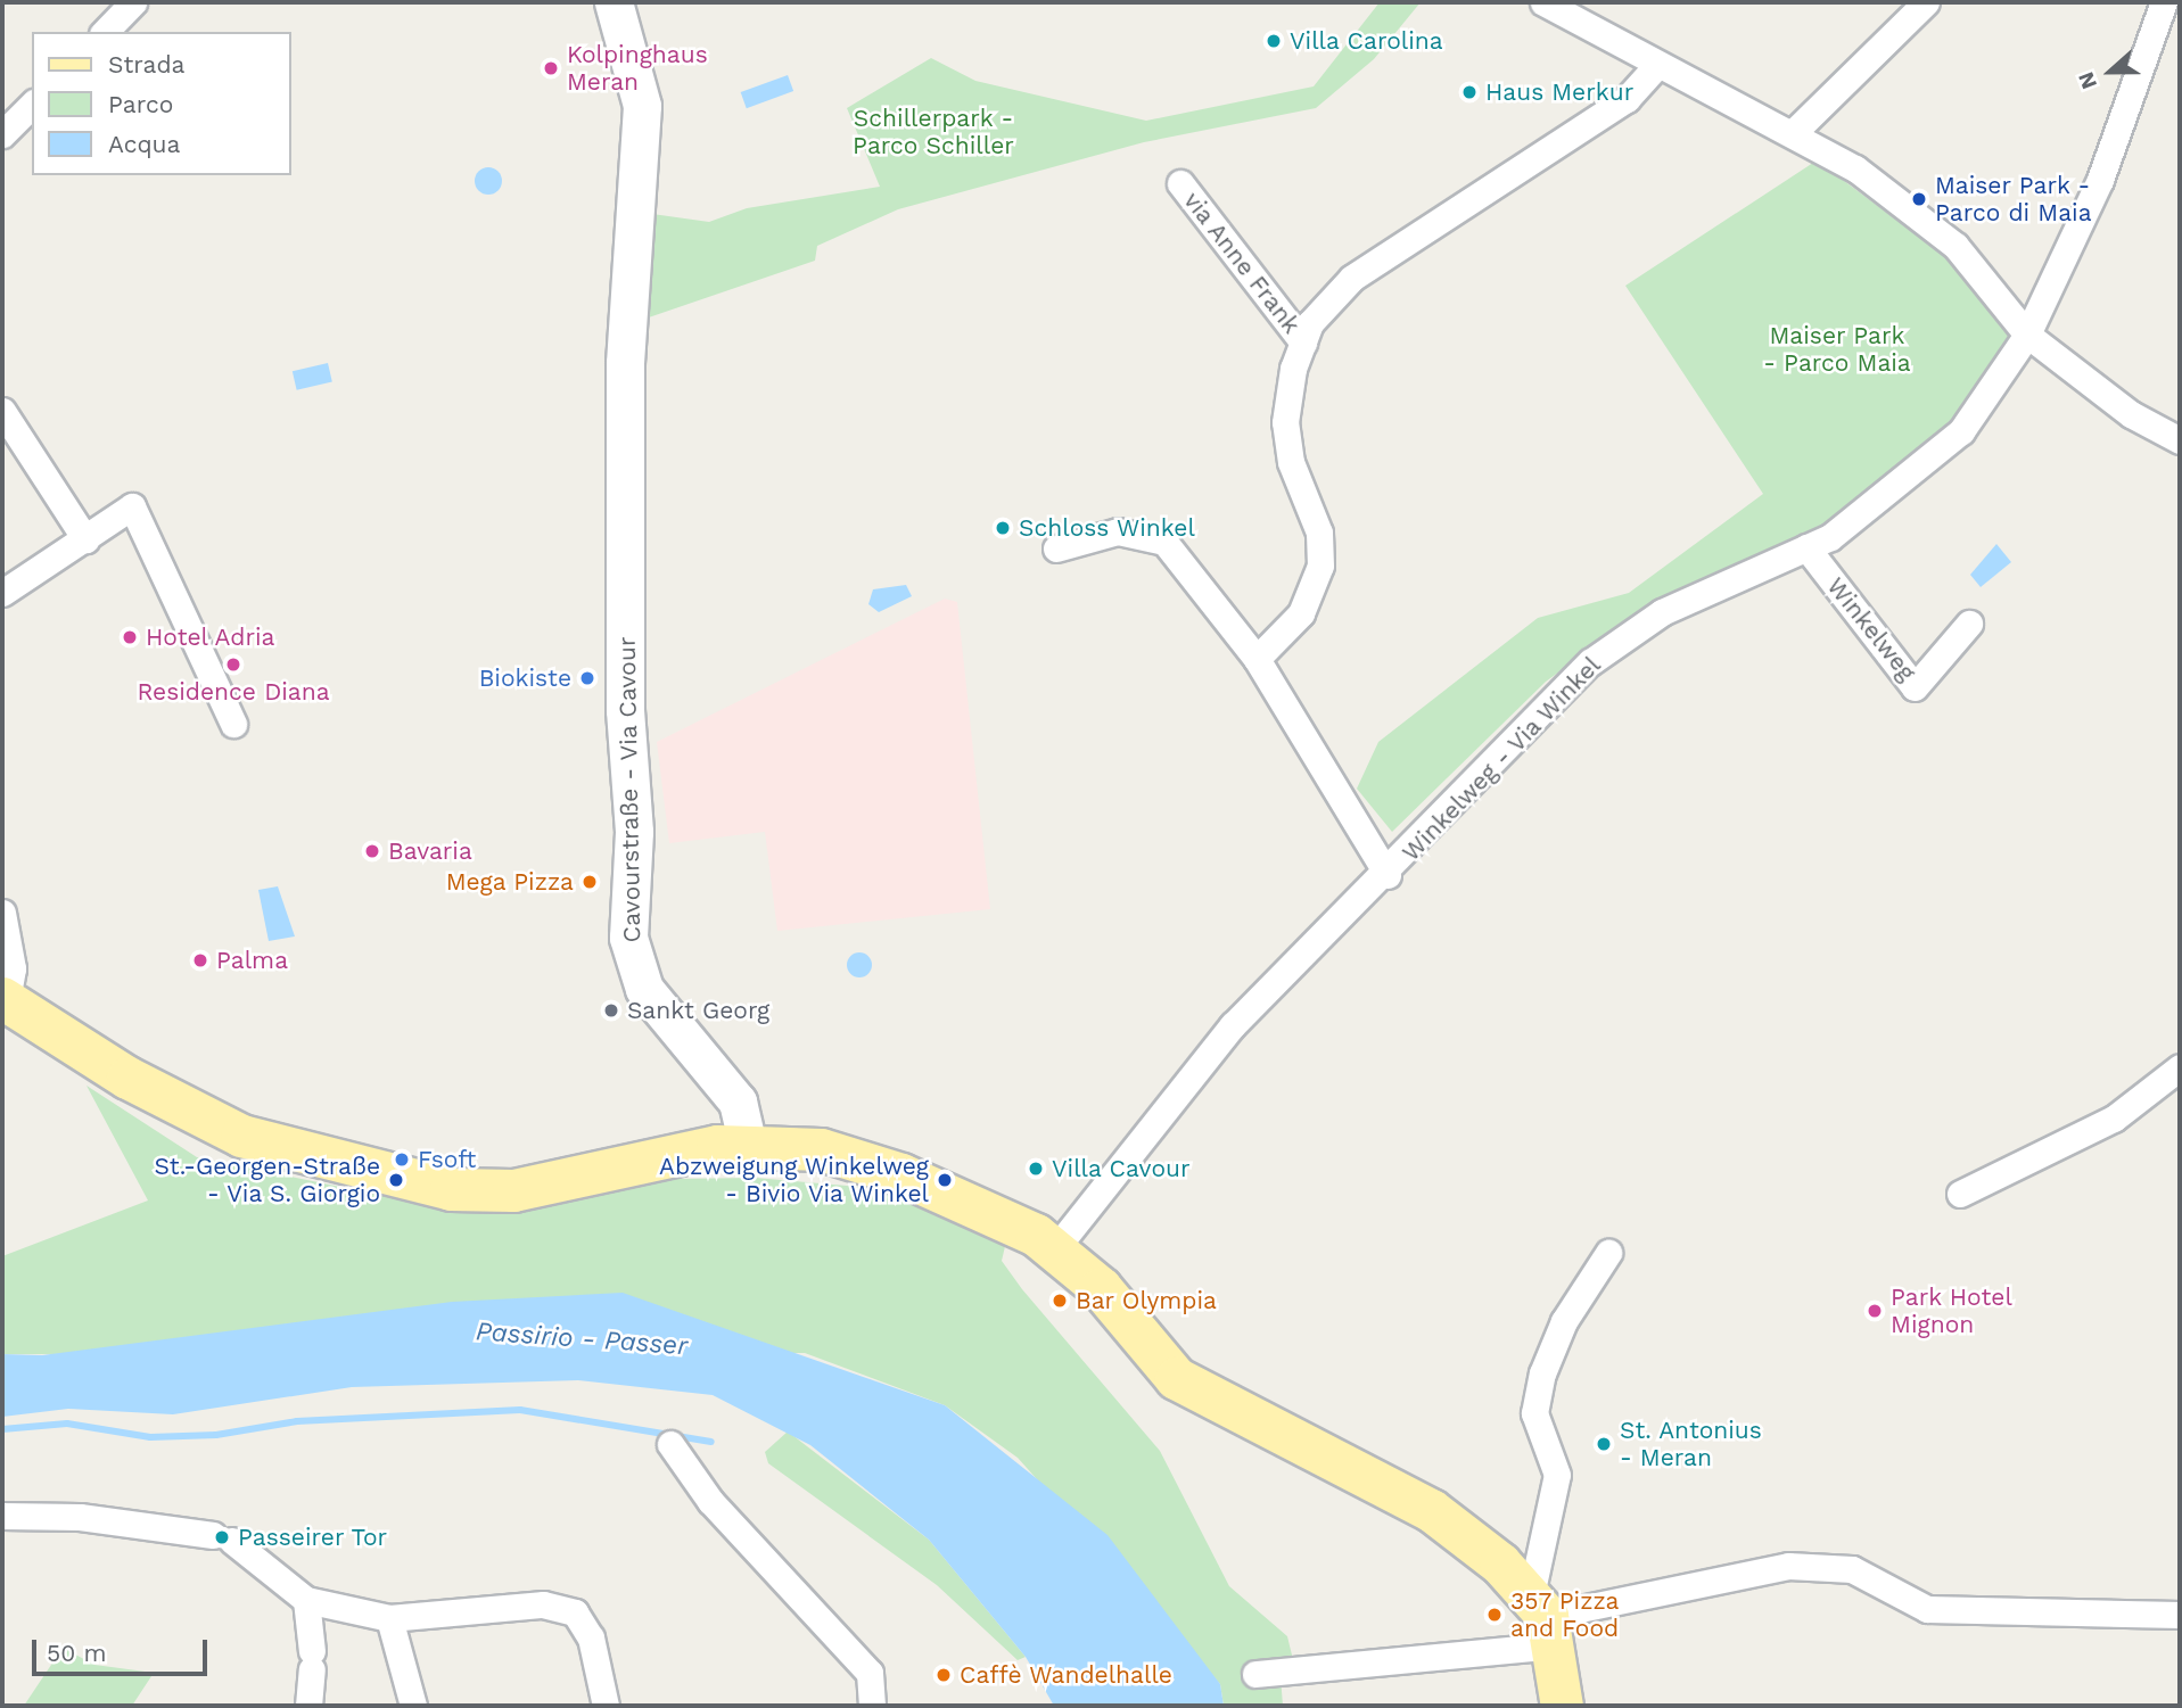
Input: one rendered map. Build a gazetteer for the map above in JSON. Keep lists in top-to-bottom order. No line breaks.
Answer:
{"streets":{"street":["via Anne Frank","Winkelweg","Winkelweg - Via Winkel","Cavourstraße - Via Cavour"]},"crossings":[["Winkelweg","Winkelweg - Via Winkel"]],"water":["Passirio - Passer"],"parks":["Schillerpark - Parco Schiller","Maiser Park - Parco Maia"],"places":["Villa Carolina","Kolpinghaus Meran","Haus Merkur","Maiser Park - Parco di Maia","Schloss Winkel","Hotel Adria","Residence Diana","Biokiste","Bavaria","Mega Pizza","Palma","Sankt Georg","Fsoft","Villa Cavour","St.-Georgen-Straße - Via S. Giorgio","Abzweigung Winkelweg - Bivio Via Winkel","Bar Olympia","Park Hotel Mignon","St. Antonius - Meran","Passeirer Tor","357 Pizza and Food","Caffè Wandelhalle"],"legend":["Strada","Parco","Acqua"],"scale_bar":"50 m","north":"left"}
